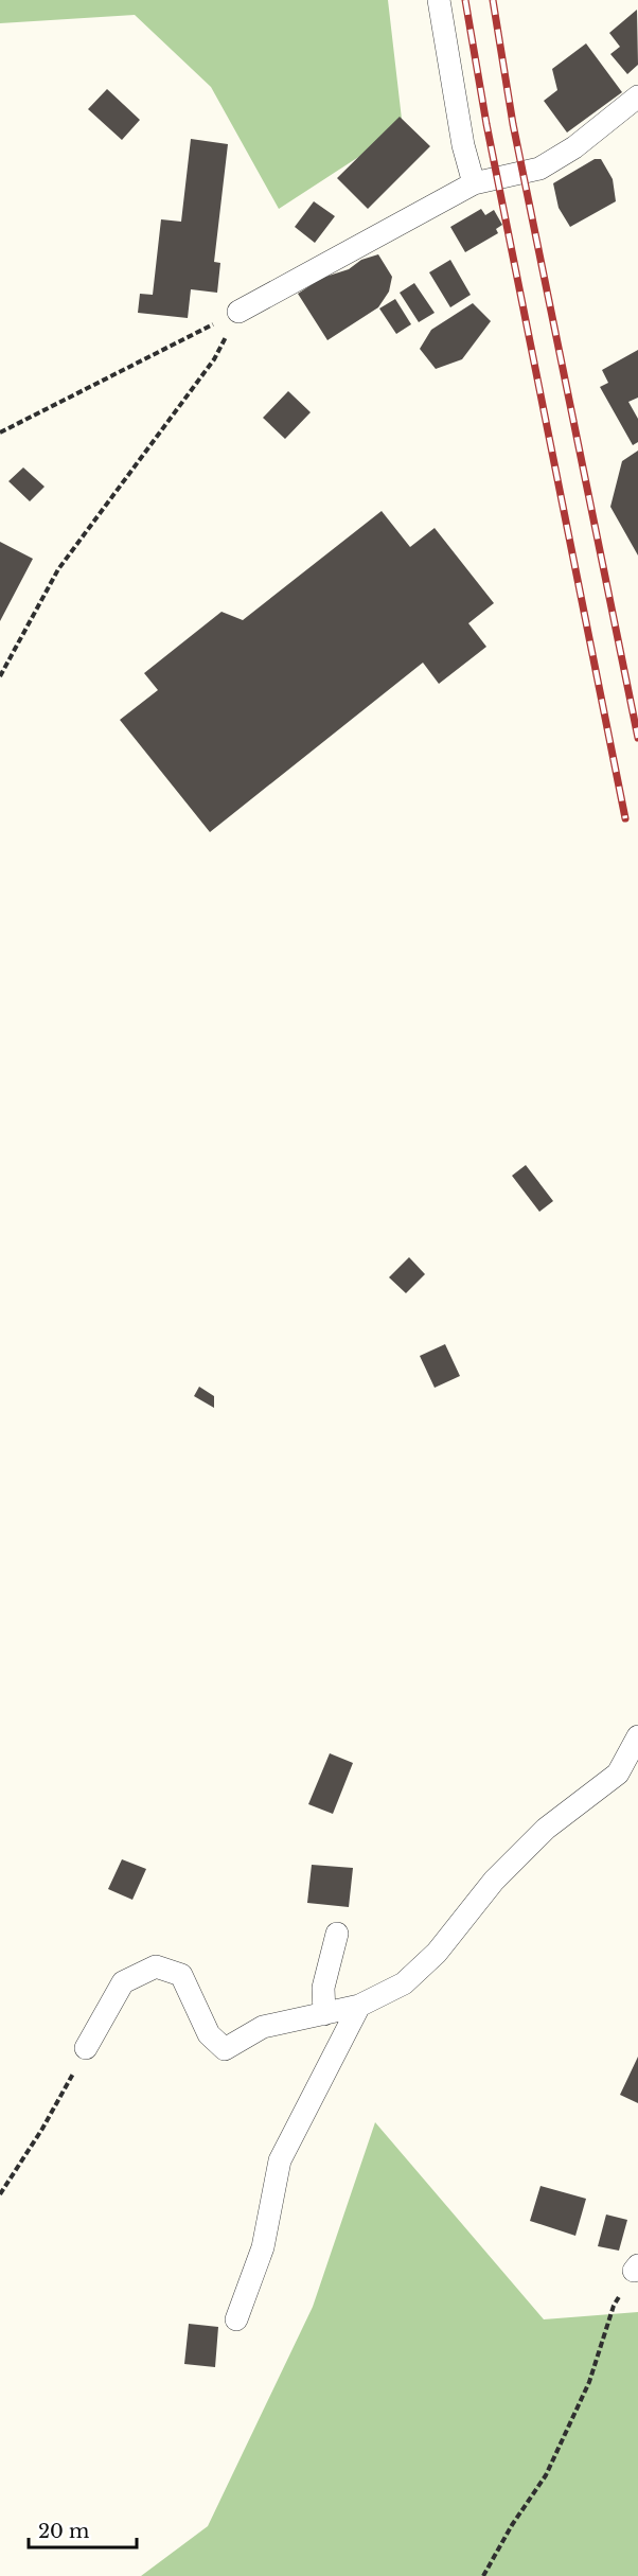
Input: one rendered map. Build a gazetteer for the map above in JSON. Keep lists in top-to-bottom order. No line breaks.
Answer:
{"scale_bar":"20 m"}
